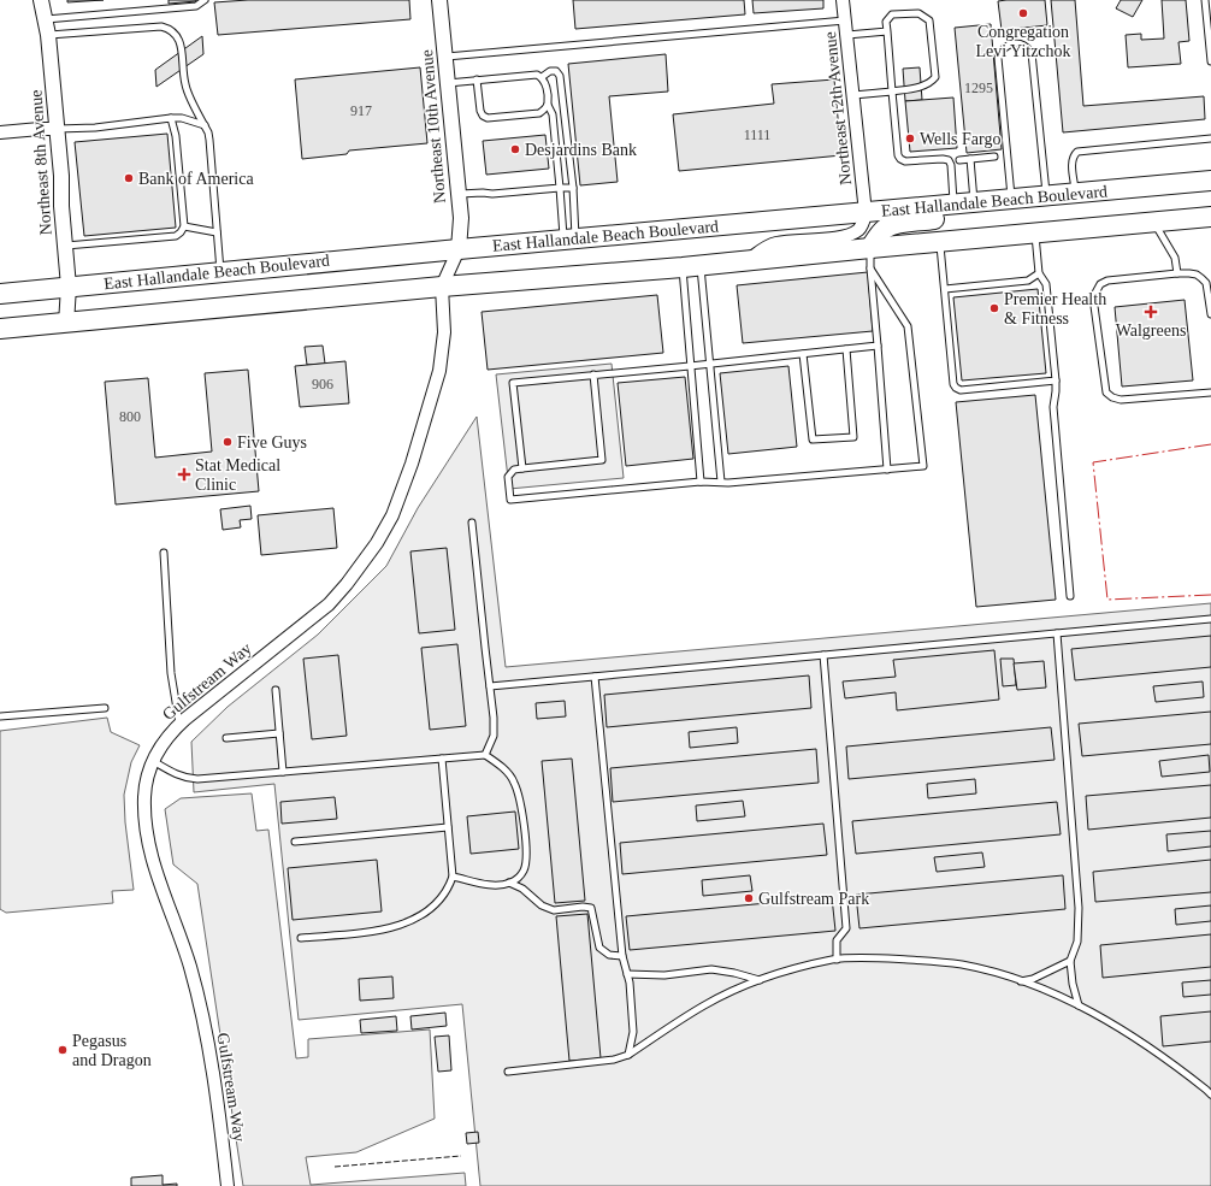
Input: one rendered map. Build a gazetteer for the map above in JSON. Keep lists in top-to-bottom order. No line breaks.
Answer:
{"streets":{"main road":["East Hallandale Beach Boulevard"],"street":["Northeast 12th Avenue","Northeast 10th Avenue","Northeast 8th Avenue","Gulfstream Way"]},"crossings":[["Northeast 12th Avenue","East Hallandale Beach Boulevard"],["Northeast 10th Avenue","East Hallandale Beach Boulevard"],["Northeast 8th Avenue","East Hallandale Beach Boulevard"],["East Hallandale Beach Boulevard","Gulfstream Way"]],"places":{"other":["Congregation Levi Yitzchok","Wells Fargo","Desjardins Bank","Bank of America","Premier Health & Fitness","Five Guys","Gulfstream Park","Pegasus and Dragon"],"health":["Walgreens","Stat Medical Clinic"]},"house_numbers":["1295","917","1111","906","800"]}
